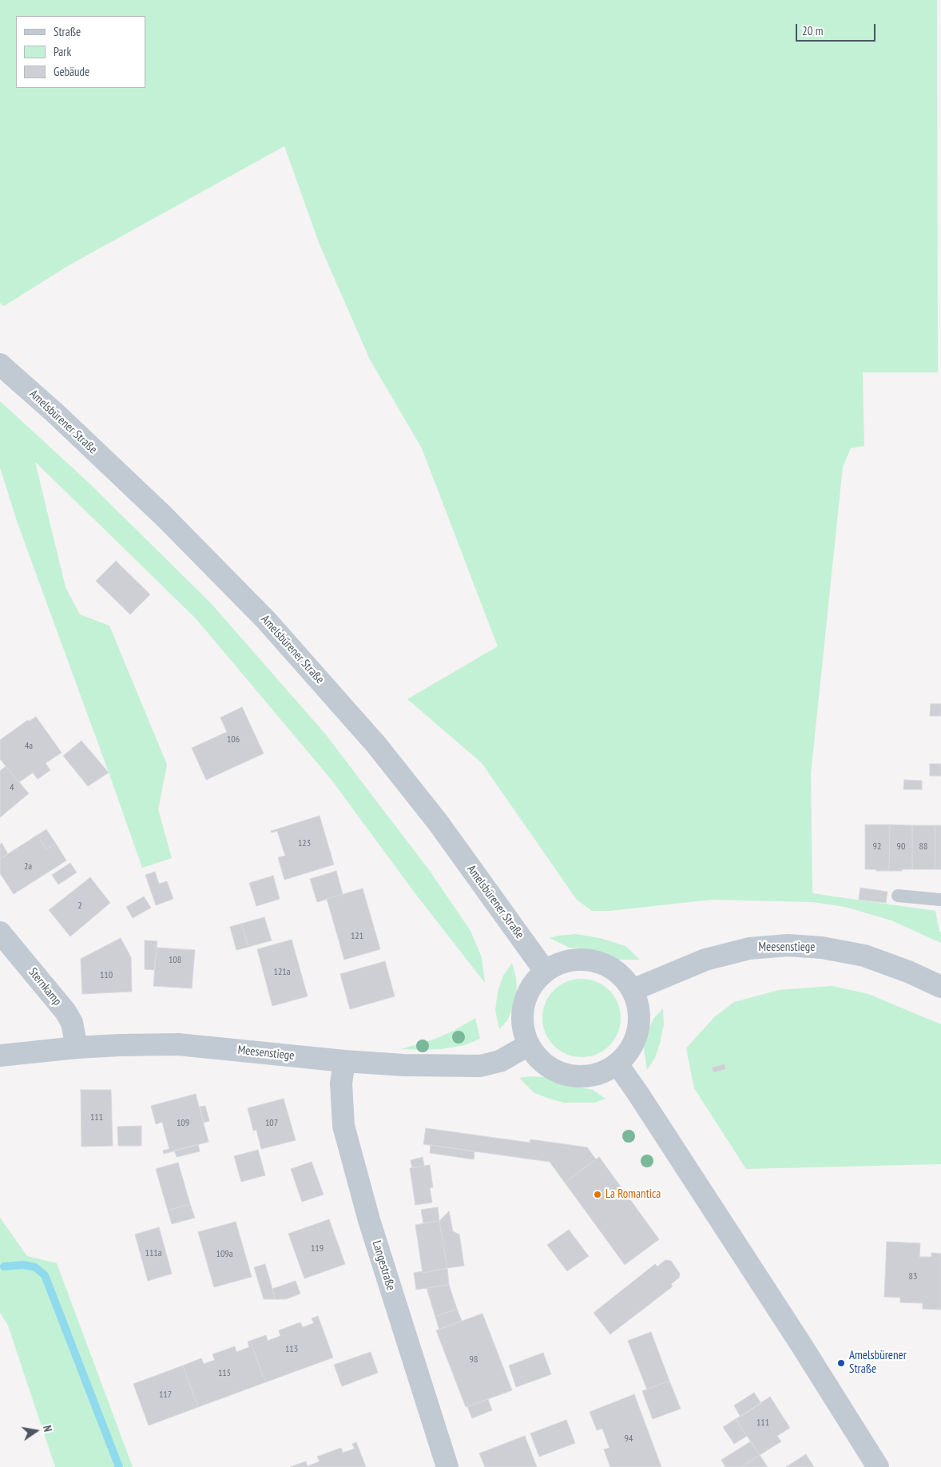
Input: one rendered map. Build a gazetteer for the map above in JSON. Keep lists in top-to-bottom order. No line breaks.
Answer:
{"streets":{"street":["Amelsbürener Straße","Meesenstiege","Sternkamp","Langestraße"]},"crossings":[["Amelsbürener Straße","Meesenstiege"],["Meesenstiege","Sternkamp"],["Meesenstiege","Langestraße"]],"places":["La Romantica","Amelsbürener Straße"],"house_numbers":["106","4a","4","123","92","90","88","2a","2","121","108","121a","110","111","109","107","119","111a","109a","83","113","98","115","117","111","94"],"legend":["Straße","Park","Gebäude"],"scale_bar":"20 m","north":"right"}
